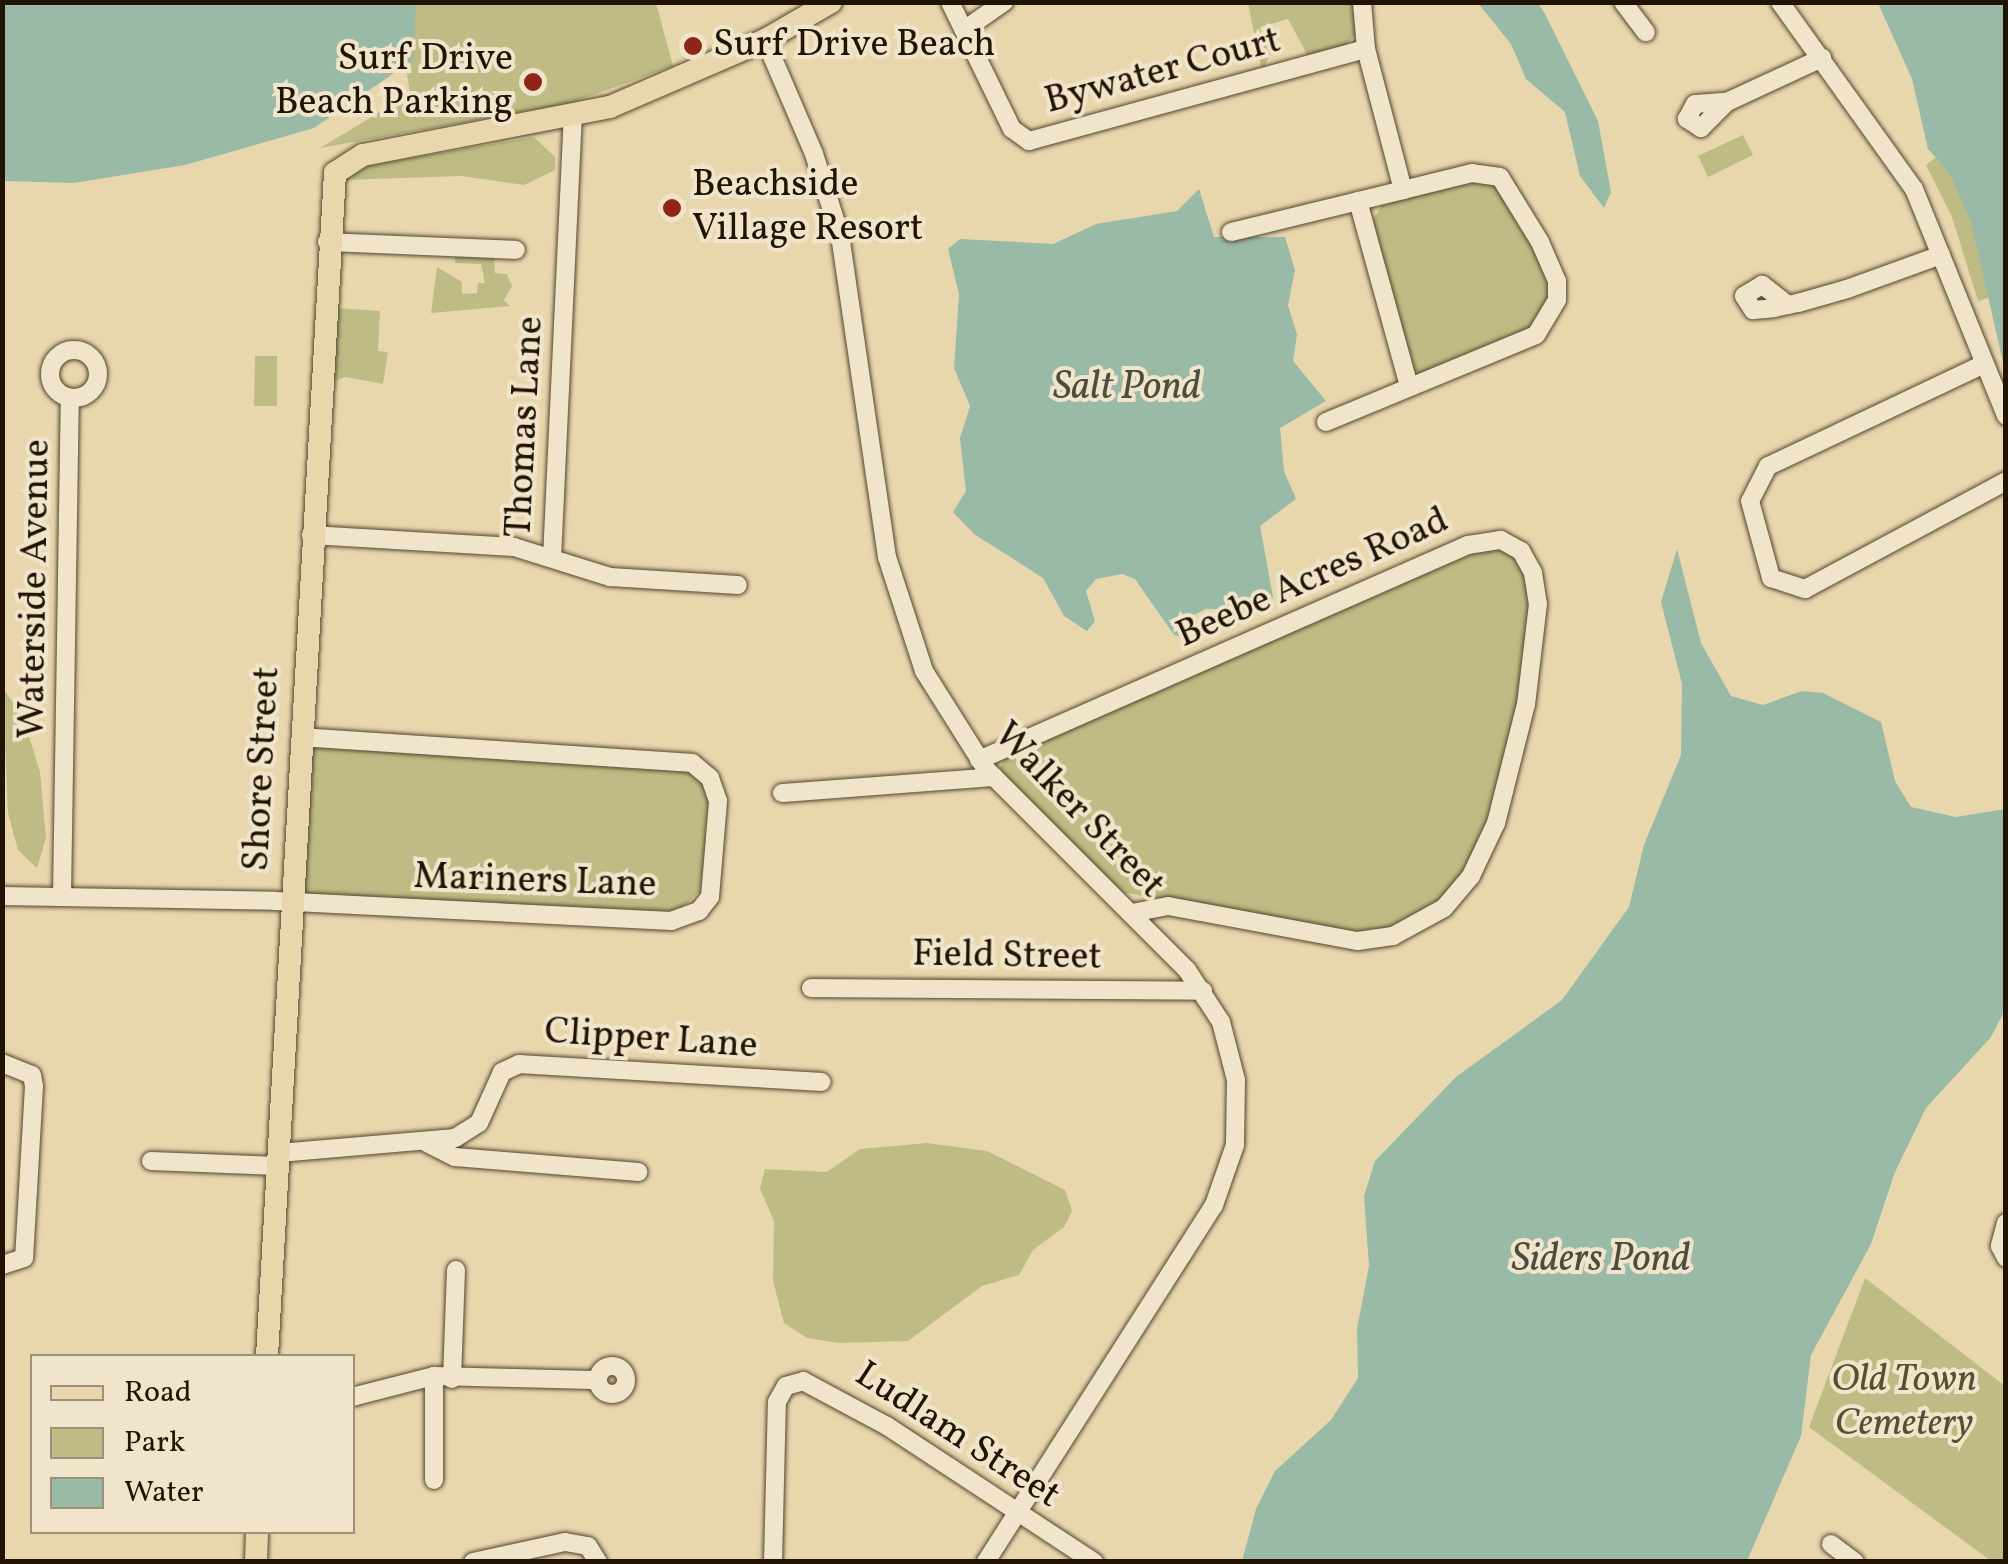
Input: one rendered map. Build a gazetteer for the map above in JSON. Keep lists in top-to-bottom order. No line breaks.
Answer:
{"streets":{"main road":["Shore Street"],"street":["Bywater Court","Thomas Lane","Beebe Acres Road","Waterside Avenue","Walker Street","Mariners Lane","Field Street","Clipper Lane","Ludlam Street"]},"crossings":[["Thomas Lane","Shore Street"],["Beebe Acres Road","Walker Street"],["Waterside Avenue","Mariners Lane"],["Shore Street","Mariners Lane"],["Shore Street","Clipper Lane"],["Walker Street","Field Street"],["Walker Street","Ludlam Street"]],"water":["Salt Pond","Siders Pond"],"parks":["Old Town Cemetery"],"places":["Surf Drive Beach","Surf Drive Beach Parking","Beachside Village Resort"],"legend":["Road","Park","Water"]}
